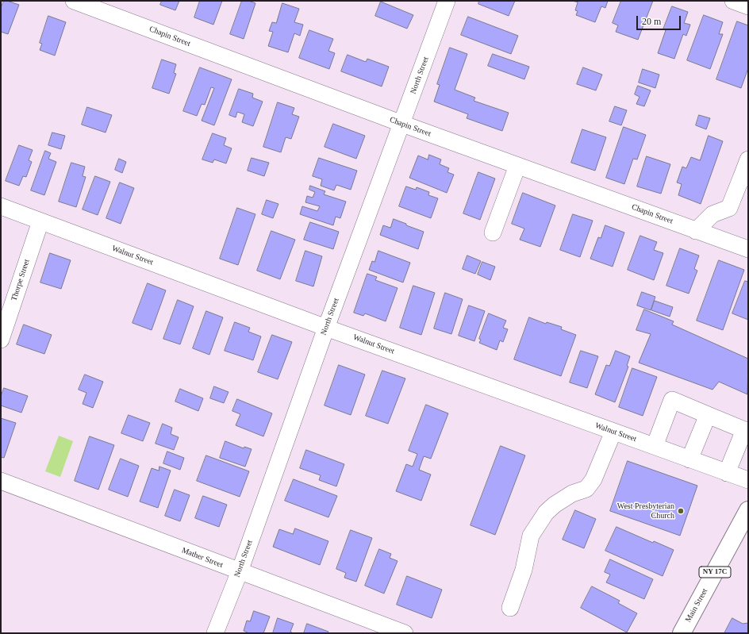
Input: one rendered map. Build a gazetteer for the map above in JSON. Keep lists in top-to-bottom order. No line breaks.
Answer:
{"streets":{"main road":["NY 17C","Main Street"],"street":["Chapin Street","North Street","Walnut Street","Thorpe Street","Mather Street"]},"crossings":[["Chapin Street","North Street"],["North Street","Walnut Street"],["North Street","Mather Street"],["Walnut Street","Thorpe Street"]],"places":["West Presbyterian Church"],"scale_bar":"20 m"}
